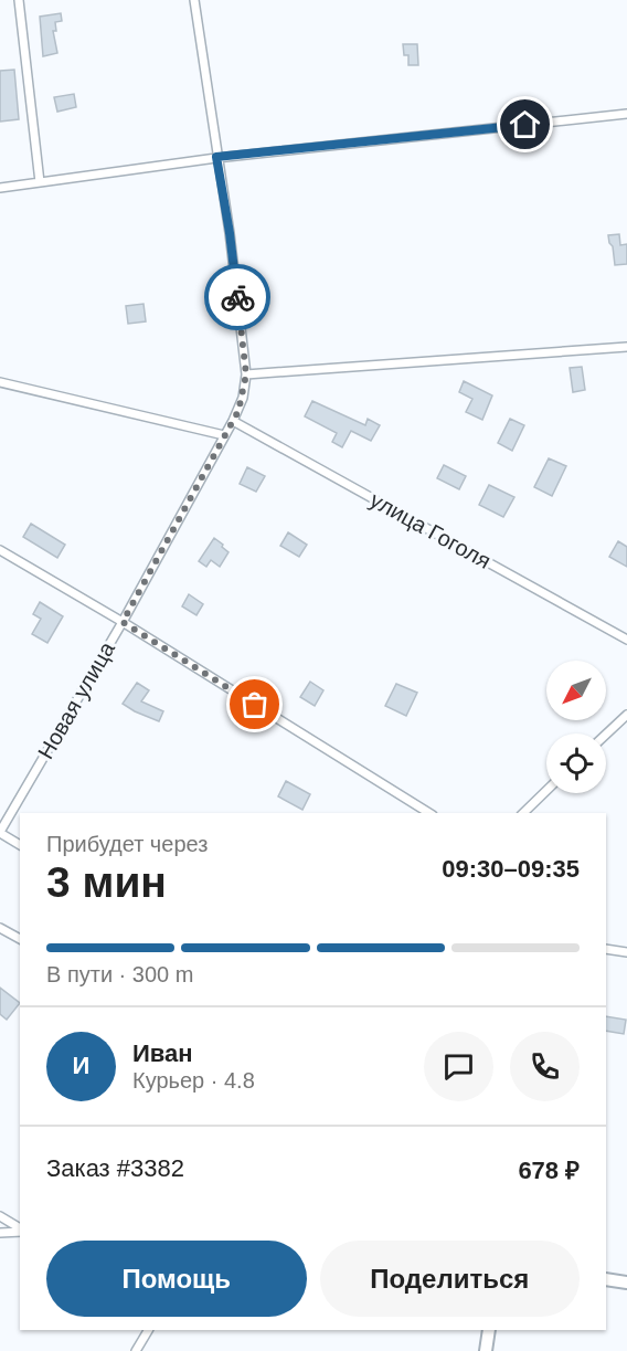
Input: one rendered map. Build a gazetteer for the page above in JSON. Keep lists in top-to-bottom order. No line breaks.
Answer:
{"streets":{"street":["улица Гоголя","Новая улица"]},"crossings":[["улица Гоголя","Новая улица"]],"north":"bottom left","page":{"heading":["3 мин","Прибудет через","09:30–09:35"],"panel":["Иван","Курьер · 4.8","Заказ #3382","678 ₽"],"bar":"В пути · 300 m","round":"И","buttons":["Помощь","Поделиться"]}}
